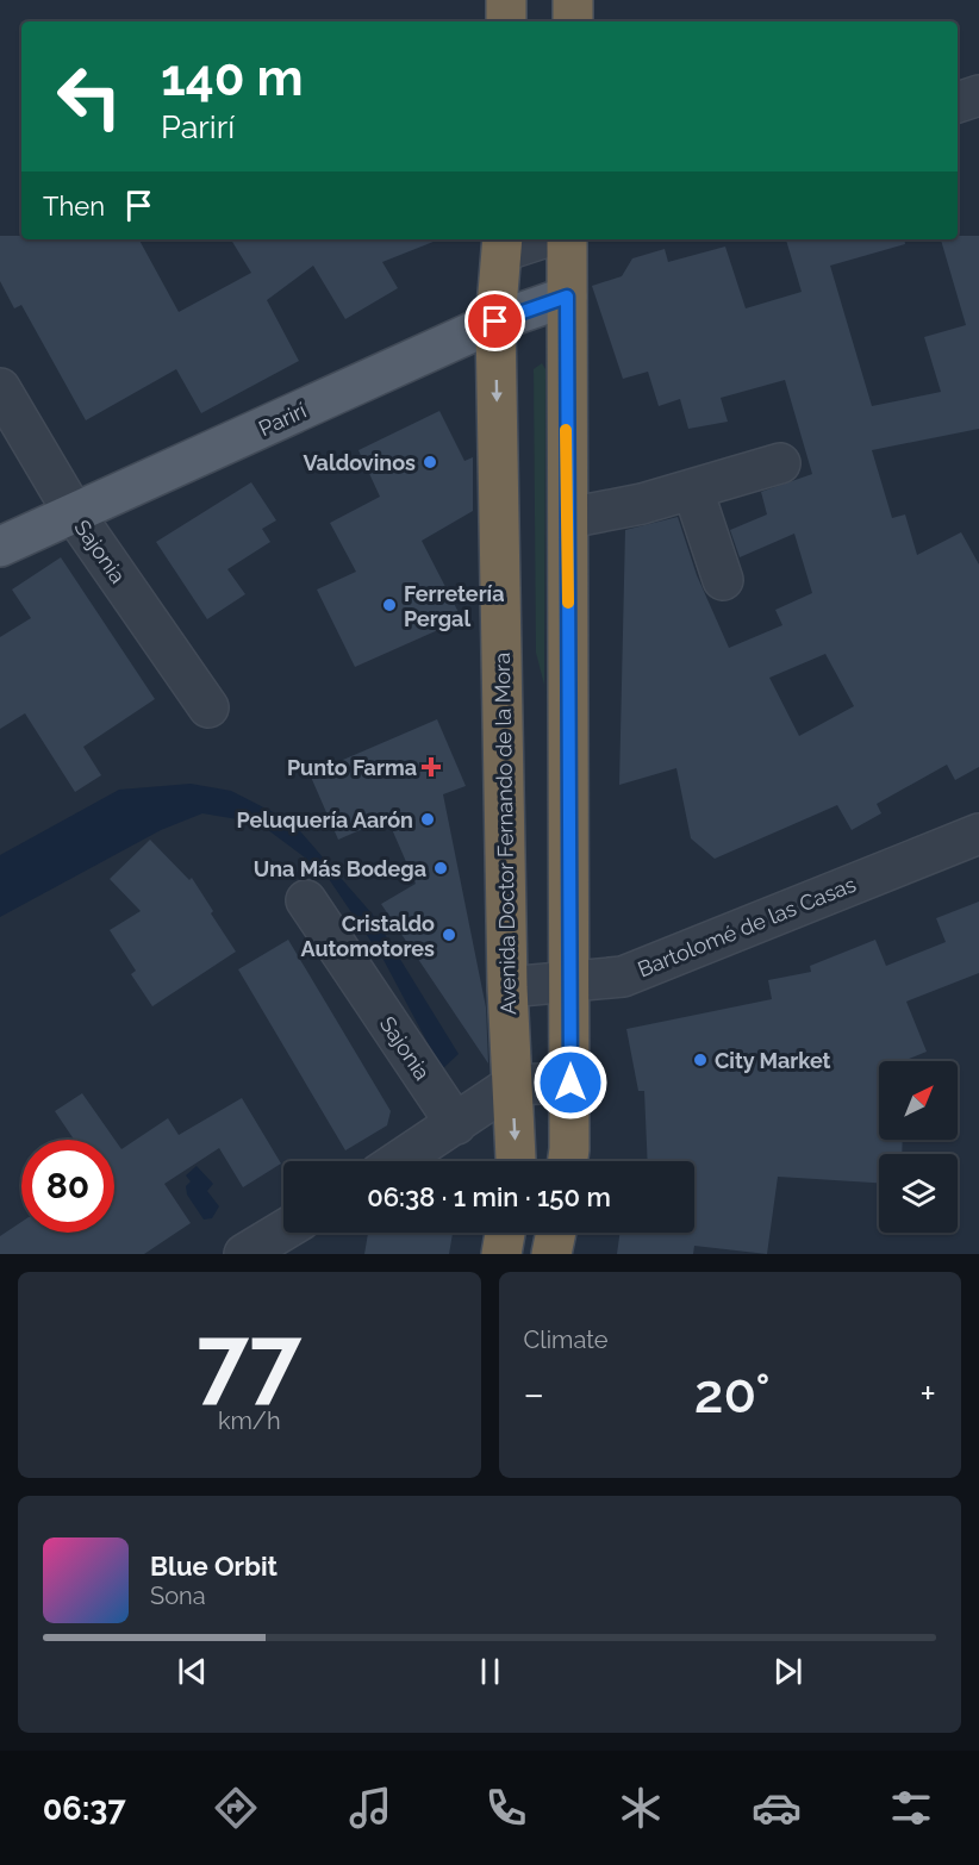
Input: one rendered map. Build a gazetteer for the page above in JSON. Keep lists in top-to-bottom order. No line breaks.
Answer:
{"streets":{"highway":["Avenida Doctor Fernando de la Mora"],"main road":["Parirí"],"street":["Sajonia","Bartolomé de las Casas"]},"crossings":[["Parirí","Sajonia"],["Parirí","Avenida Doctor Fernando de la Mora"],["Avenida Doctor Fernando de la Mora","Bartolomé de las Casas"]],"places":{"other":["Valdovinos","Ferretería Pergal","Peluquería Aarón","Una Más Bodega","Cristaldo Automotores","City Market"],"health":["Punto Farma"]},"north":"top right","page":{"turn":["140 m","Parirí"],"then":"Then","limit":"80","trip":"06:38 · 1 min · 150 m","tile":[["77","km/h"],"Climate"],"heat":["−","20°","+"],"song":["Blue Orbit","Sona"],"tabs":"06:37"}}
